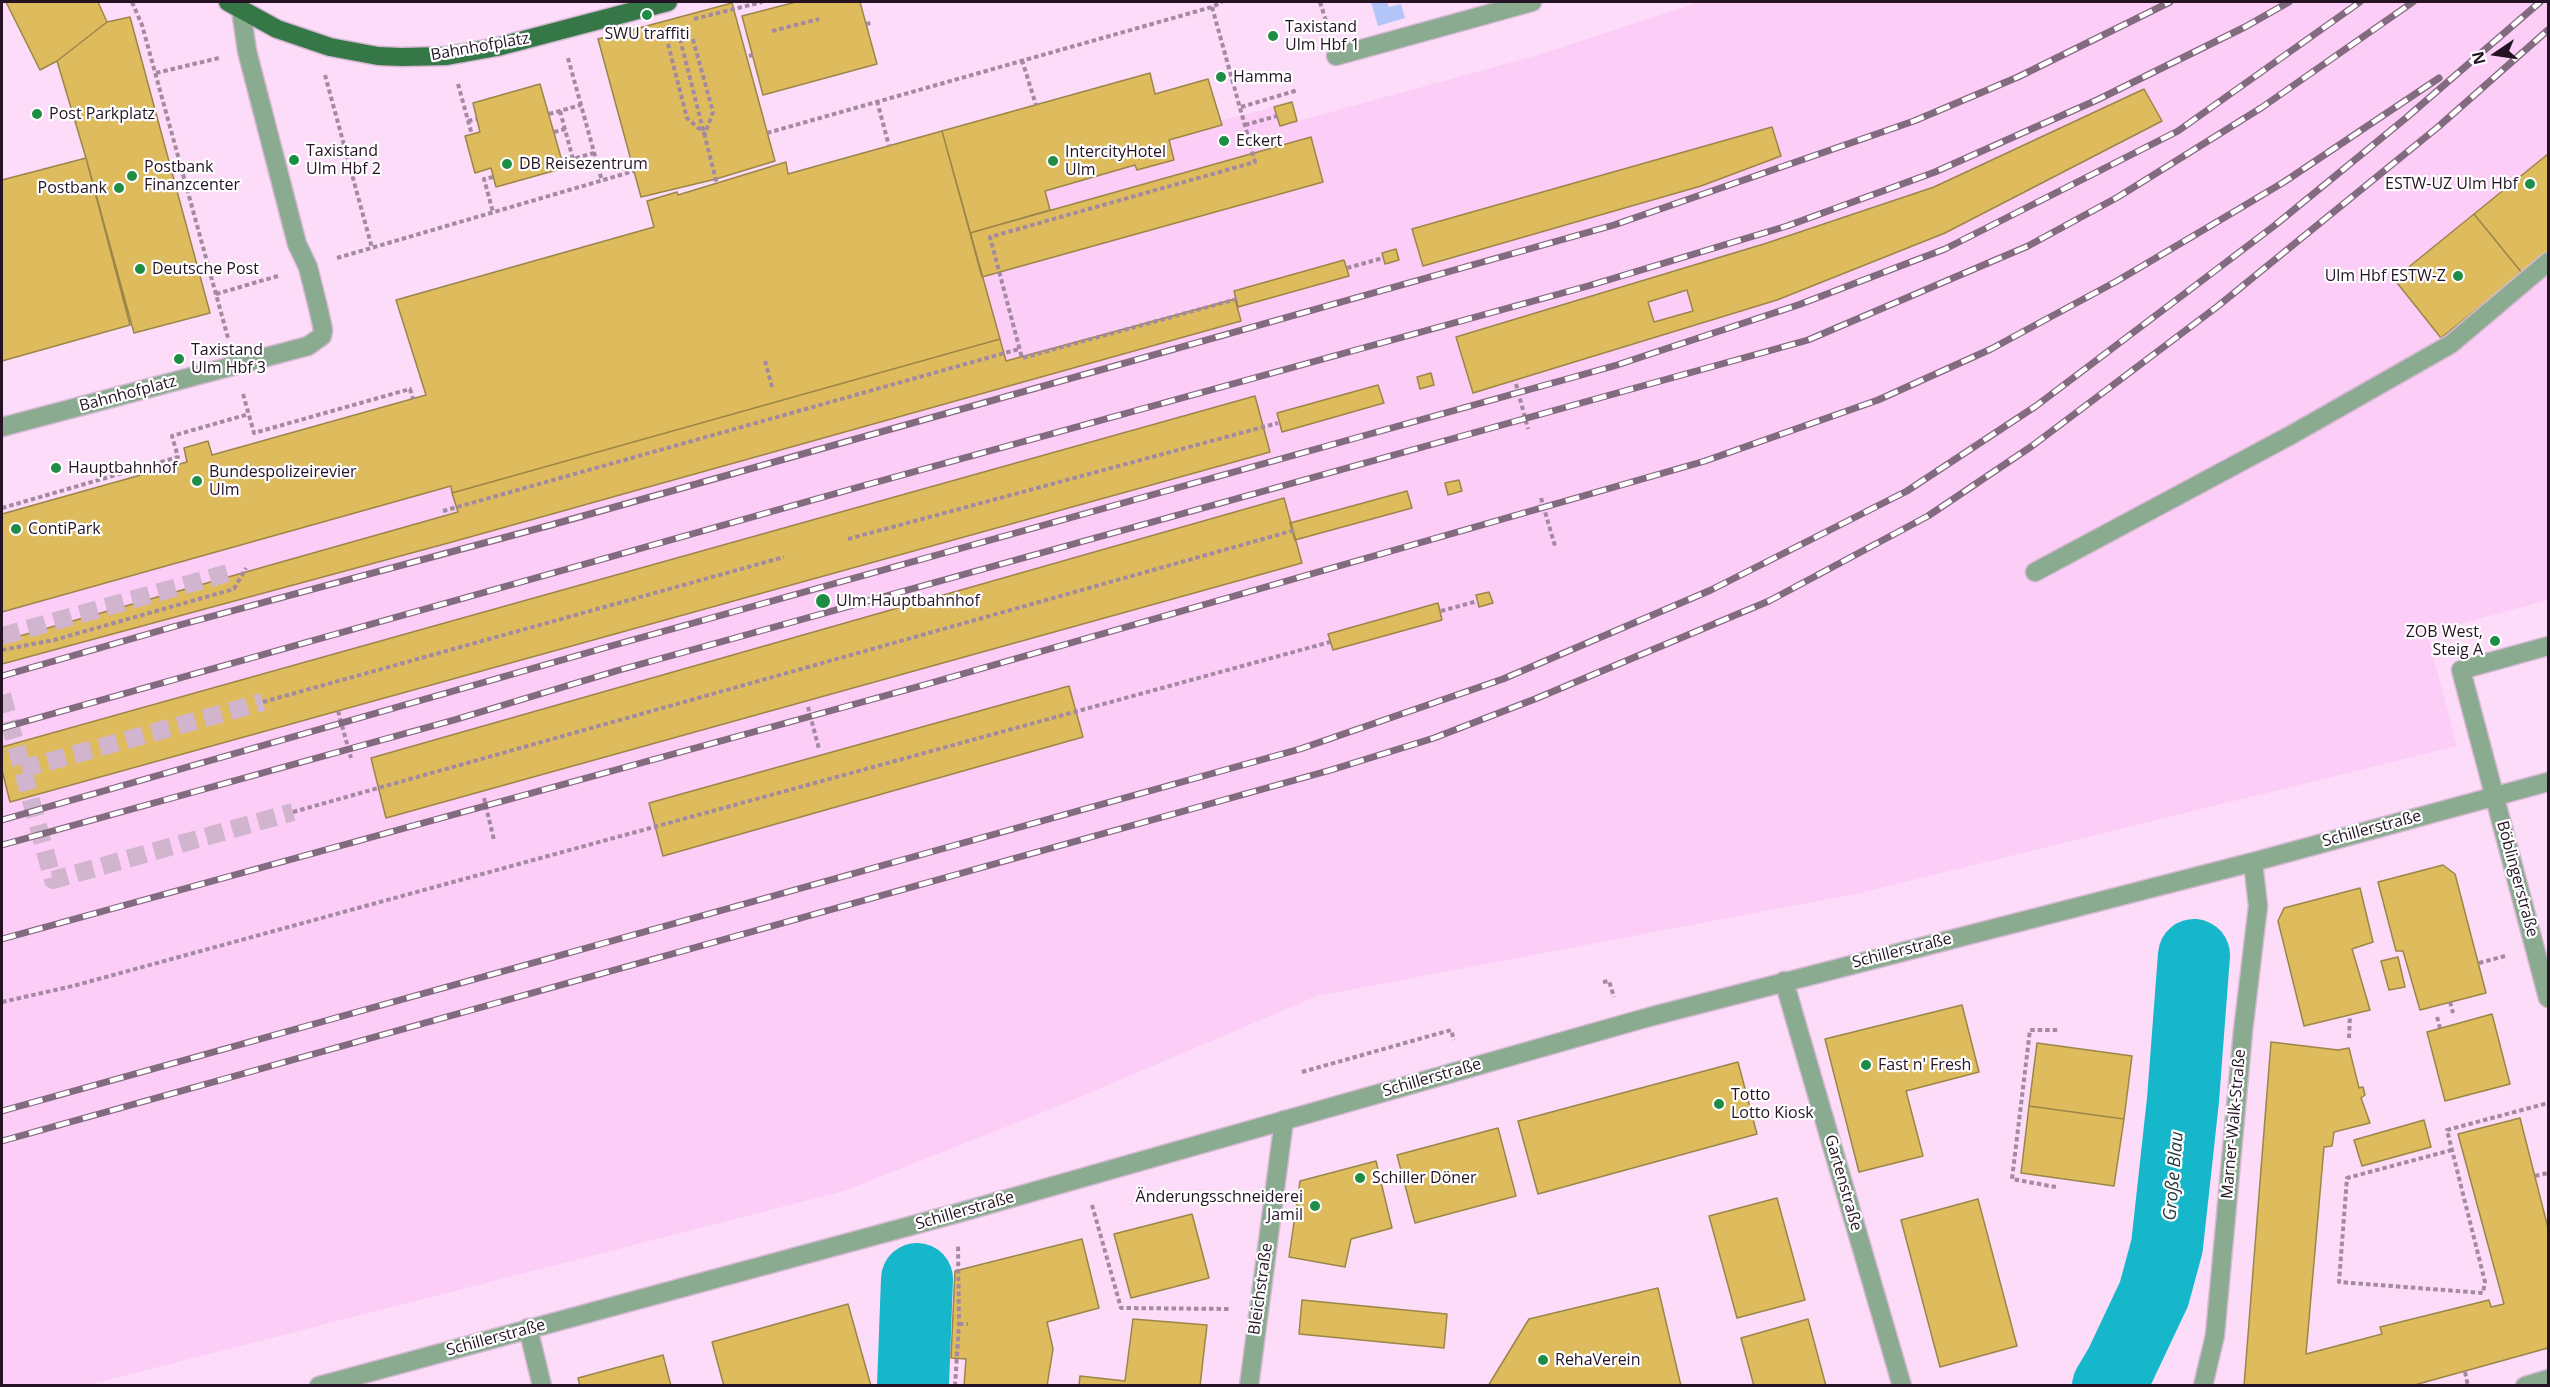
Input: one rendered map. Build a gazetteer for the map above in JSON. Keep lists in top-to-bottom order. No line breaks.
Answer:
{"streets":{"main road":["Bahnhofplatz"],"street":["Schillerstraße","Böblingerstraße","Marner-Walk-Straße","Gartenstraße","Bleichstraße"]},"crossings":[["Schillerstraße","Böblingerstraße"],["Schillerstraße","Marner-Walk-Straße"],["Schillerstraße","Gartenstraße"],["Schillerstraße","Bleichstraße"]],"water":["Große Blau"],"places":["SWU traffiti","Taxistand Ulm Hbf 1","Hamma","Post Parkplatz","Eckert","Taxistand Ulm Hbf 2","IntercityHotel Ulm","DB Reisezentrum","Postbank Finanzcenter","ESTW-UZ Ulm Hbf","Postbank","Deutsche Post","Ulm Hbf ESTW-Z","Taxistand Ulm Hbf 3","Hauptbahnhof","Bundespolizeirevier Ulm","ContiPark","Ulm Hauptbahnhof","ZOB West, Steig A","Fast n' Fresh","Totto Lotto Kiosk","Schiller Döner","Änderungsschneiderei Jamil","RehaVerein"],"north":"left"}
